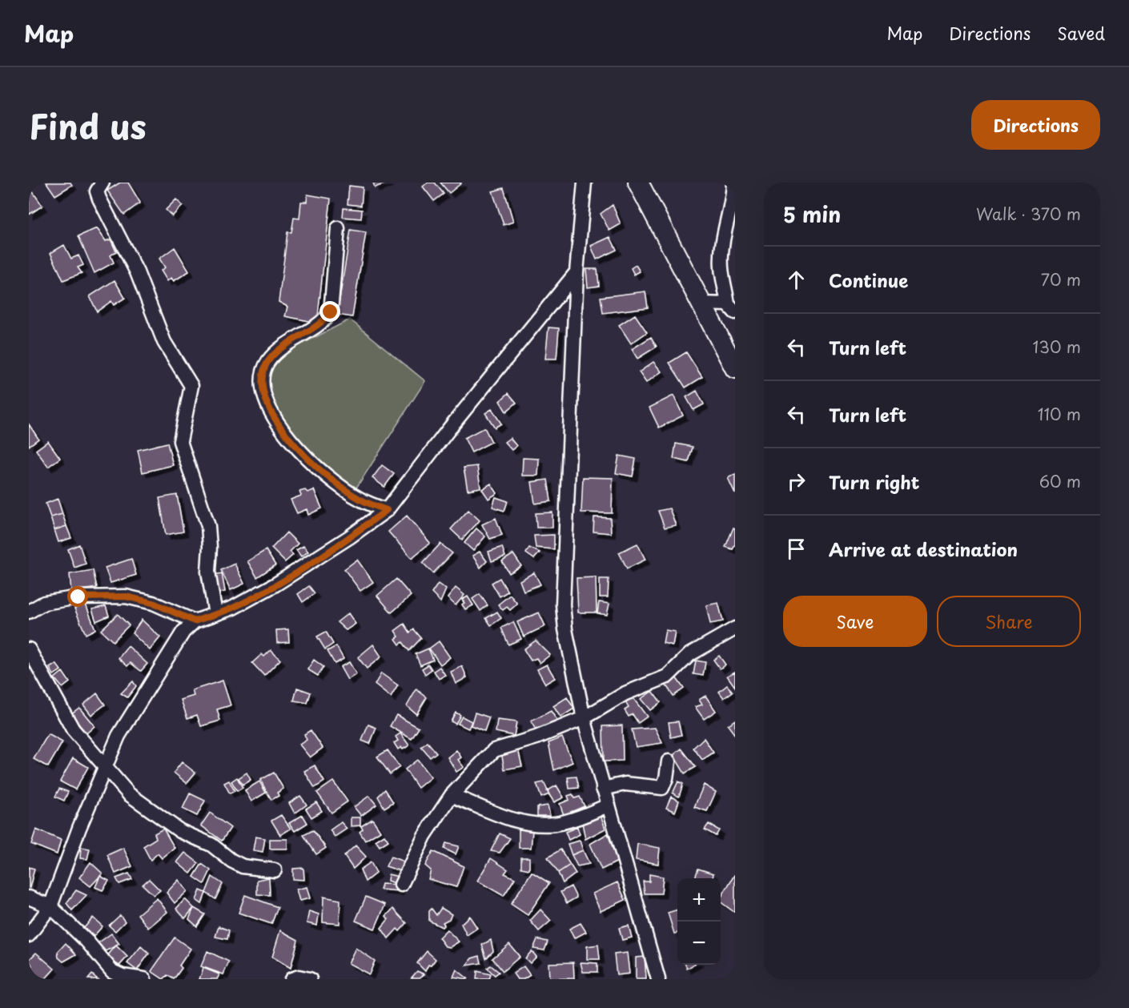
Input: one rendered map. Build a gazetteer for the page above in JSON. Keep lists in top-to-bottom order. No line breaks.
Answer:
{"page":{"header":"Map","nav":["Map","Directions","Saved"],"title":"Find us","buttons":["Directions",["Save","Share"]],"heading":["5 min","Walk · 370 m"],"list":[["Continue","70 m"],["Turn left","130 m"],["Turn left","110 m"],["Turn right","60 m"],"Arrive at destination"],"map_buttons":["+","−"]}}
